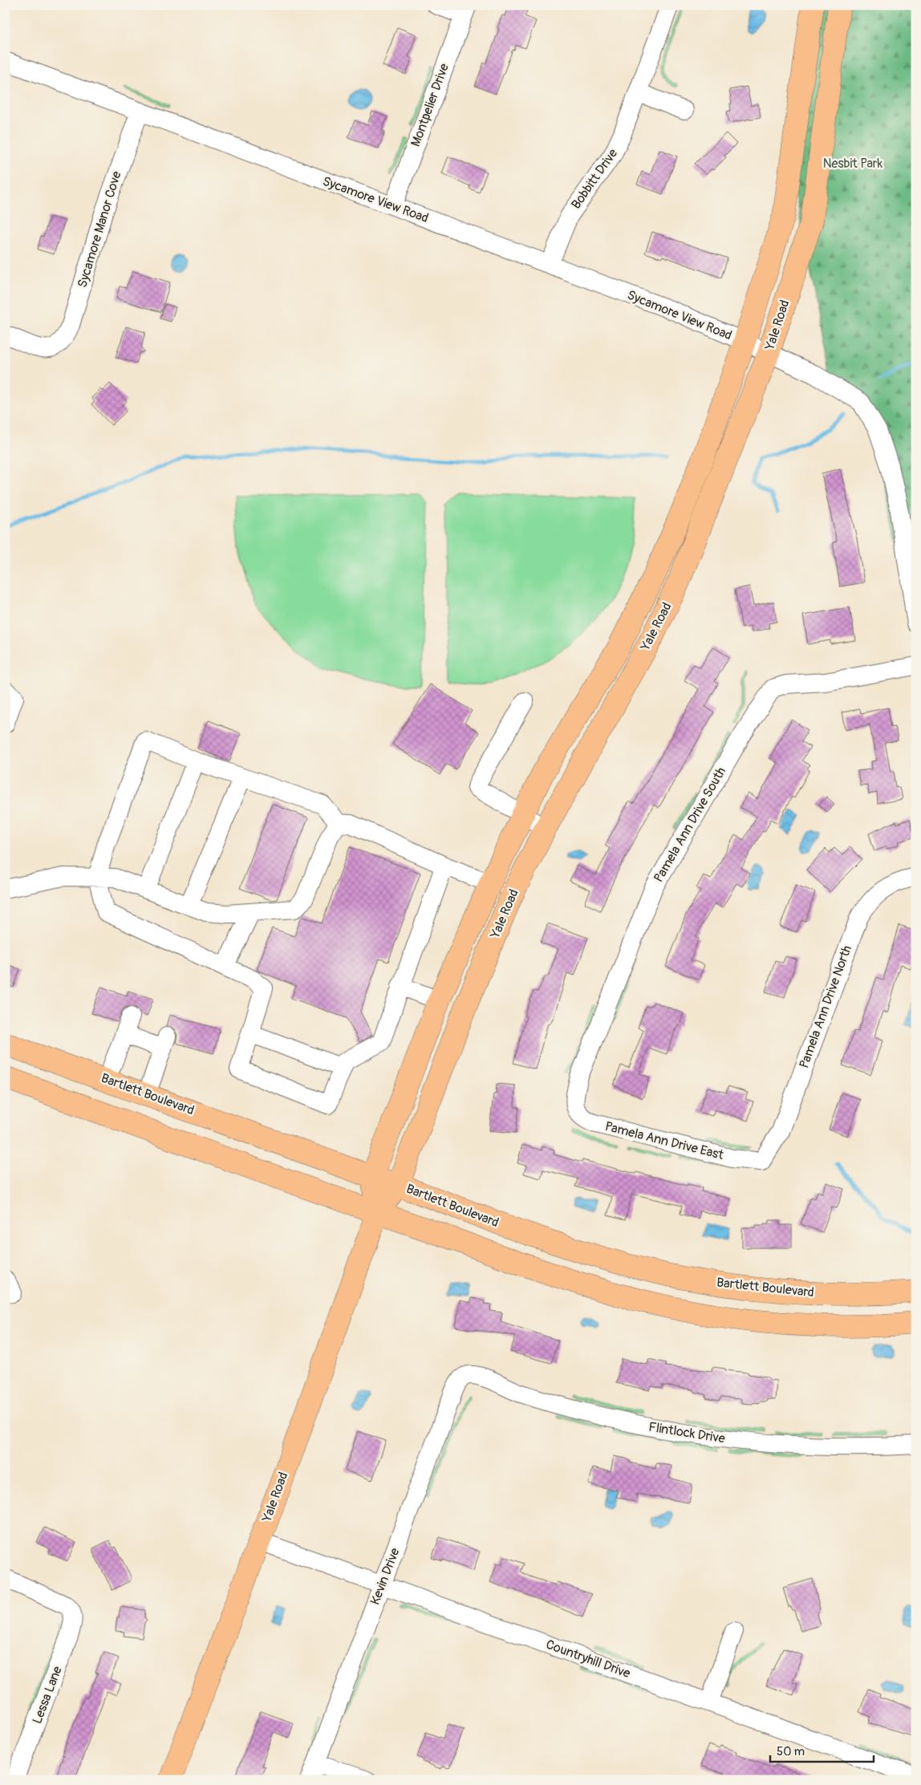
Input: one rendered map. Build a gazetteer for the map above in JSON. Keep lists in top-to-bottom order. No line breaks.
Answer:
{"streets":{"main road":["Yale Road","Bartlett Boulevard"],"street":["Montpelier Drive","Bobbitt Drive","Sycamore View Road","Sycamore Manor Cove","Pamela Ann Drive South","Pamela Ann Drive North","Pamela Ann Drive East","Flintlock Drive","Kevin Drive","Countryhill Drive","Lessa Lane"]},"crossings":[["Montpelier Drive","Sycamore View Road"],["Bobbitt Drive","Sycamore View Road"],["Sycamore View Road","Sycamore Manor Cove"],["Sycamore View Road","Yale Road"],["Yale Road","Bartlett Boulevard"],["Yale Road","Countryhill Drive"],["Pamela Ann Drive South","Pamela Ann Drive East"],["Pamela Ann Drive North","Pamela Ann Drive East"],["Flintlock Drive","Kevin Drive"],["Kevin Drive","Countryhill Drive"]],"parks":["Nesbit Park"],"scale_bar":"50 m"}
